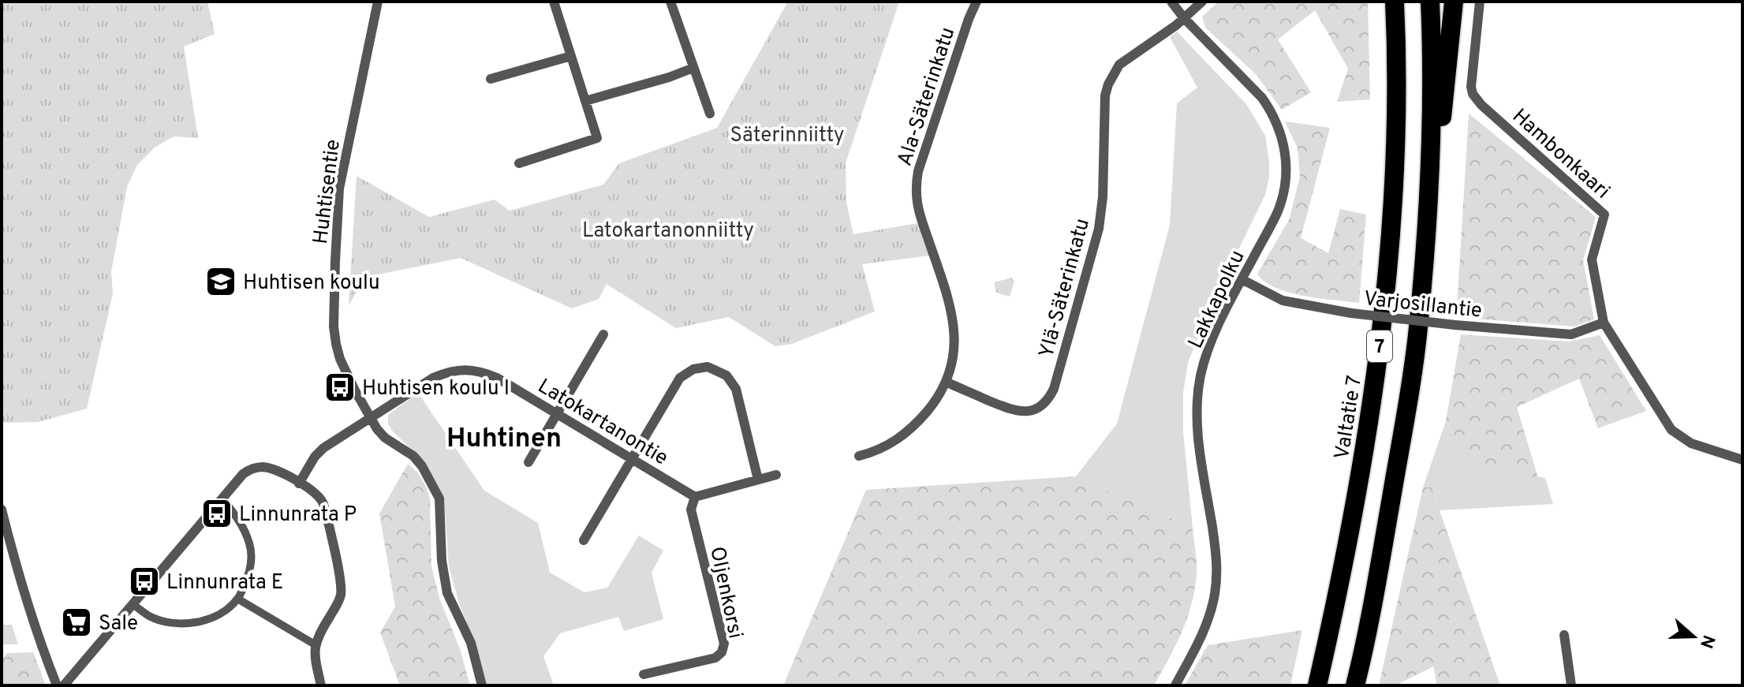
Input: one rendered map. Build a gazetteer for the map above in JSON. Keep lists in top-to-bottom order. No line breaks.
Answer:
{"streets":{"highway":["7","Valtatie 7"],"street":["Ala-Säterinkatu","Hambonkaari","Huhtisentie","Ylä-Säterinkatu","Lakkapolku","Varjosillantie","Latokartanontie","Oljenkorsi"]},"crossings":[["Ala-Säterinkatu","Ylä-Säterinkatu"],["Hambonkaari","Varjosillantie"],["Huhtisentie","Latokartanontie"],["Ylä-Säterinkatu","Lakkapolku"],["Lakkapolku","Varjosillantie"],["Latokartanontie","Oljenkorsi"]],"districts":["Huhtinen"],"parks":["Säterinniitty","Latokartanonniitty"],"places":{"school or university":["Huhtisen koulu"],"bus stop":["Huhtisen koulu I","Linnunrata P","Linnunrata E"],"supermarket":["Sale"]},"north":"right"}
